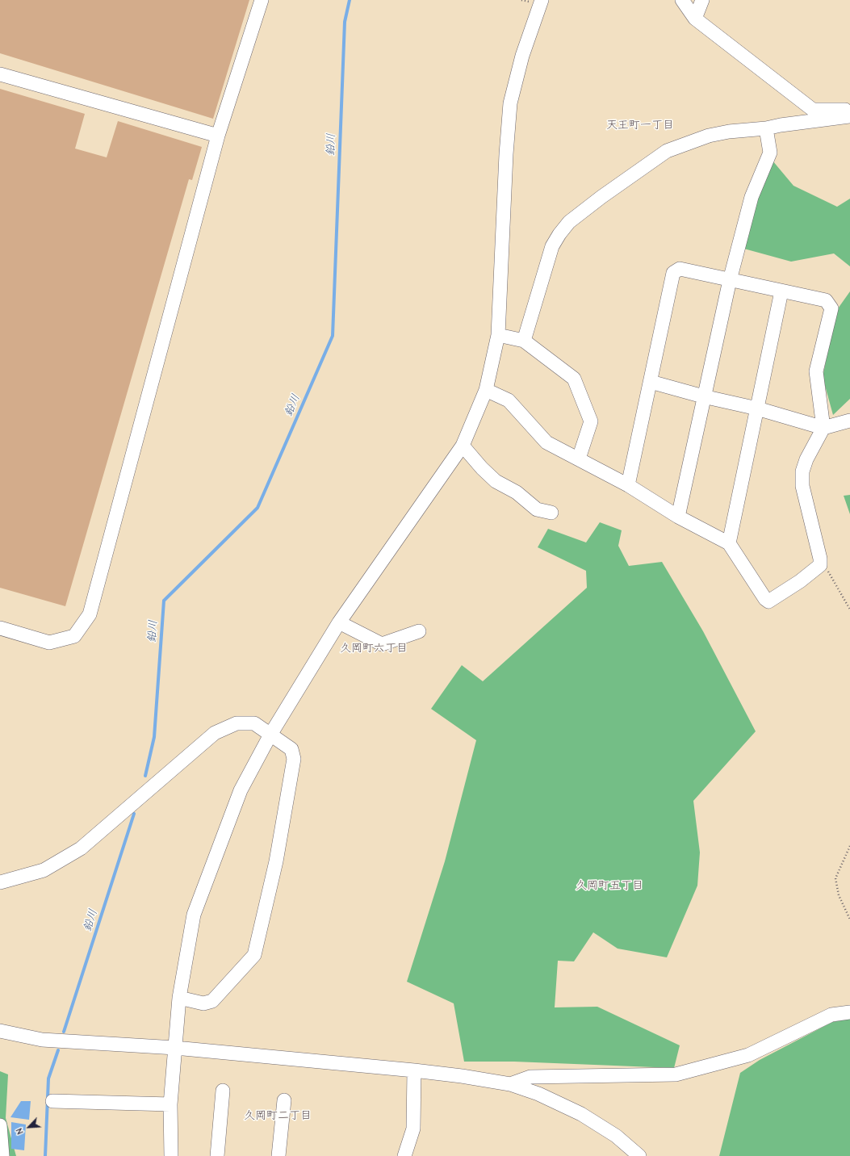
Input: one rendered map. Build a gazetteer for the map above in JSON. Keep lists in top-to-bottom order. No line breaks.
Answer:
{"districts":["天王町一丁目","久岡町六丁目","久岡町五丁目","久岡町二丁目"],"water":["鉛川"],"north":"bottom left"}
